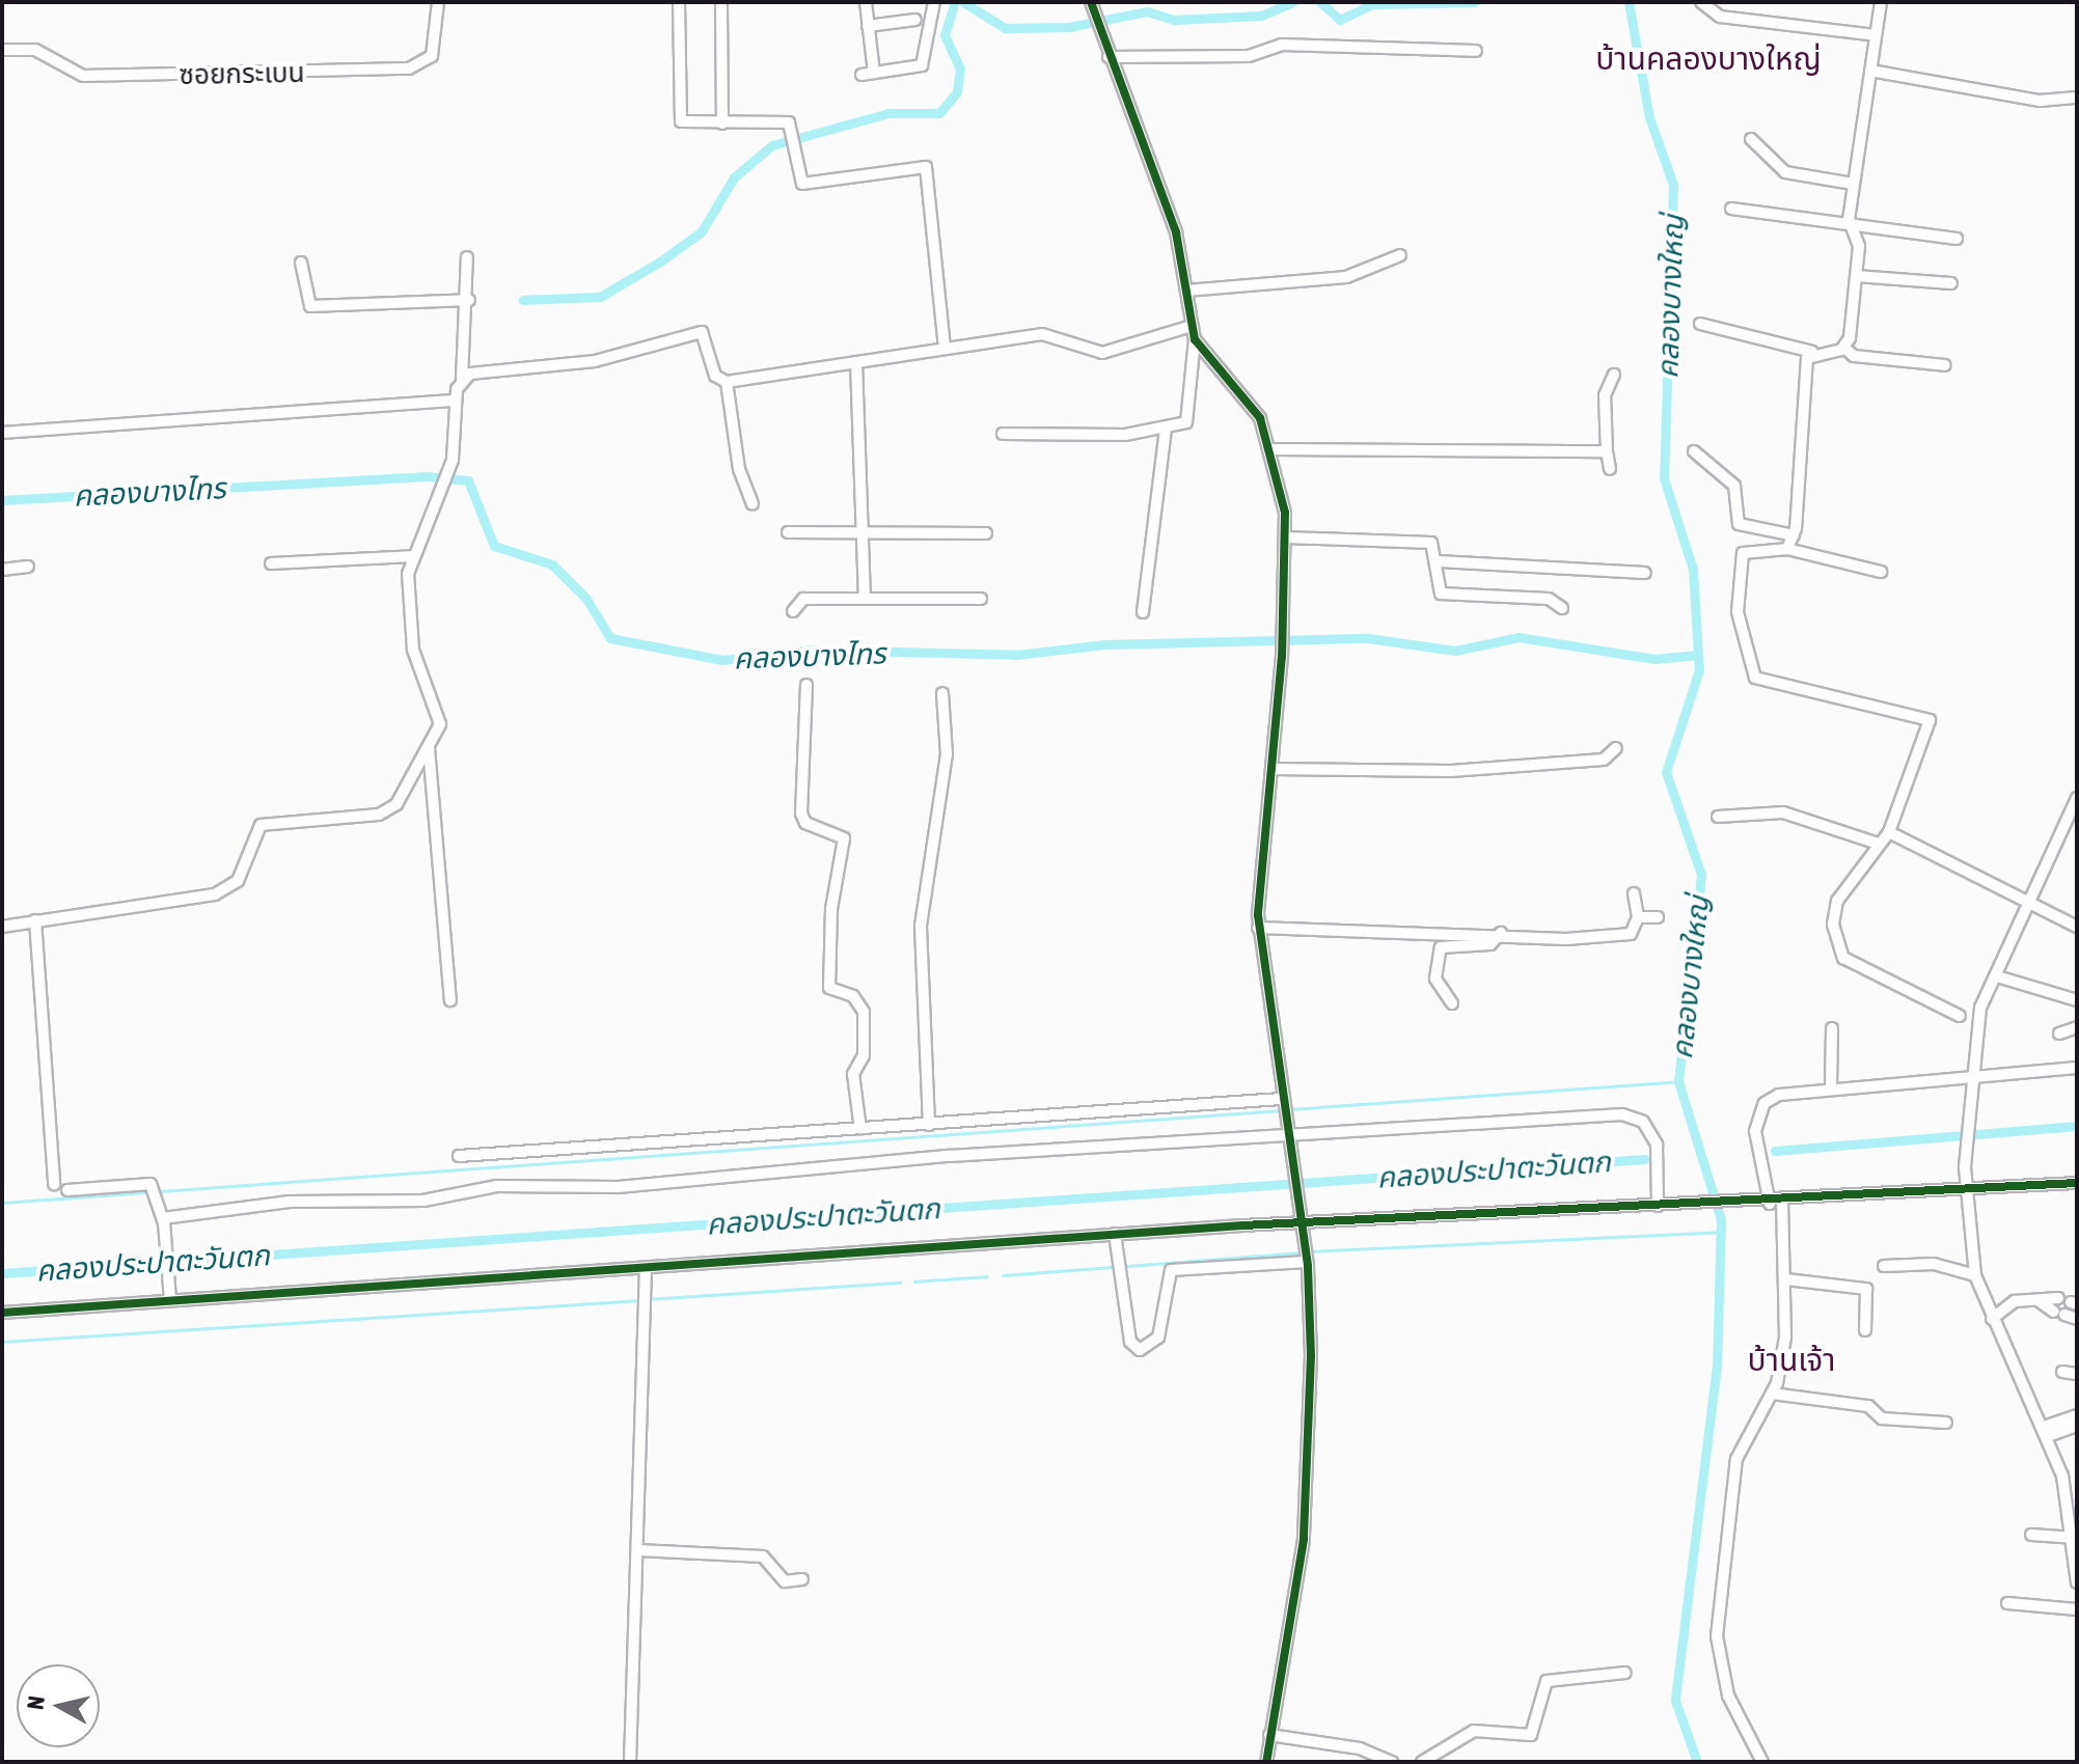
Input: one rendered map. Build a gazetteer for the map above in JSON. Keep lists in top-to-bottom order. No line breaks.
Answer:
{"streets":{"street":["ซอยกระเบน"]},"districts":["บ้านคลองบางใหญ่","บ้านเจ้า"],"water":["คลองบางใหญ่","คลองบางไทร","คลองประปาตะวันตก"],"north":"left"}
